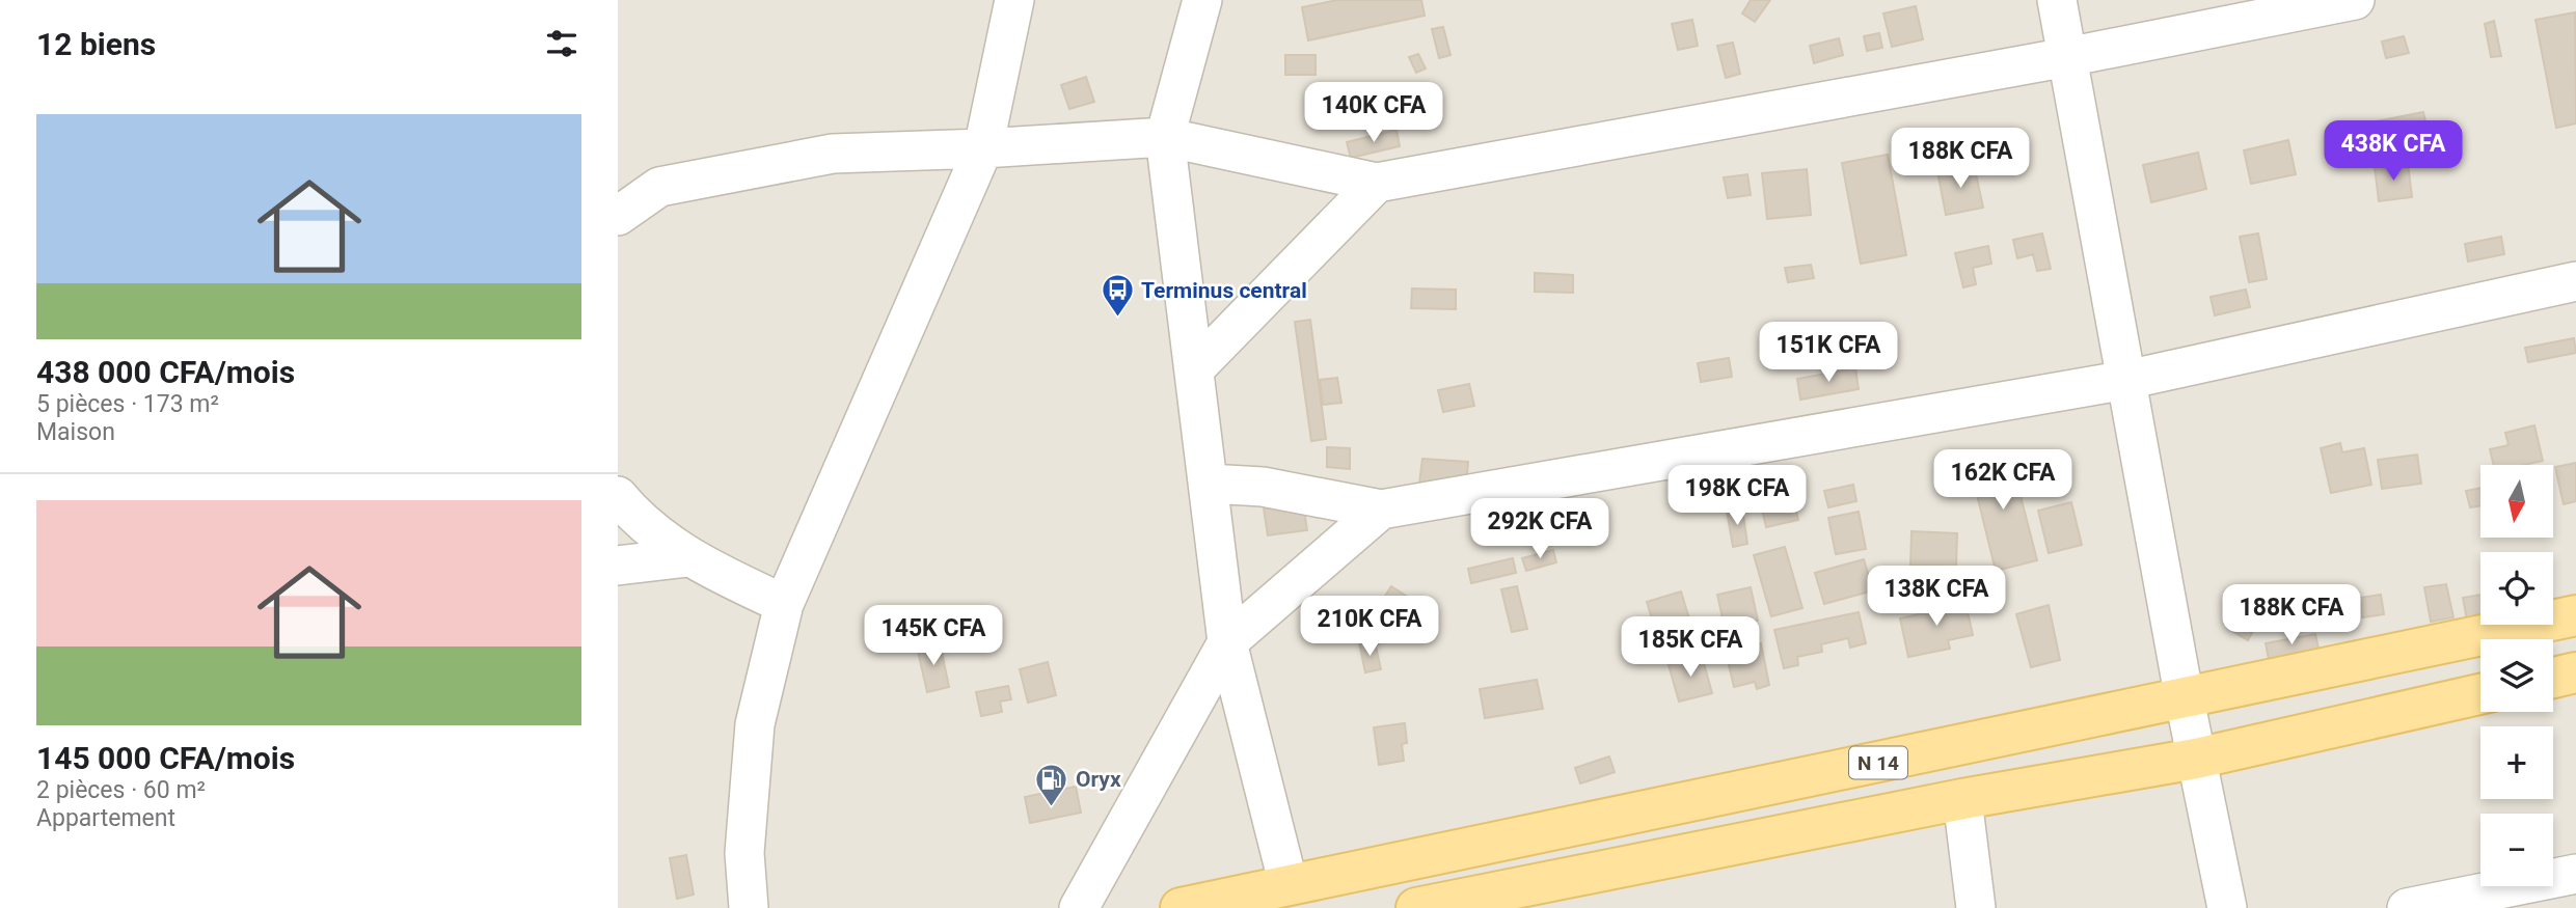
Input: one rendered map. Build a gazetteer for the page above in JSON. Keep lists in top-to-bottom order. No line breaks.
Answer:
{"streets":{"main road":["N 14"]},"places":{"bus stop":["Terminus central"],"fuel station":["Oryx"]},"north":"bottom","page":{"heading":"12 biens","price":["140K CFA","438K CFA","188K CFA","151K CFA","162K CFA","198K CFA","292K CFA","138K CFA","188K CFA","210K CFA","145K CFA","185K CFA"],"list":[{"name":"438 000 CFA/mois","note":"5 pièces · 173 m² · Maison"},{"name":"145 000 CFA/mois","note":"2 pièces · 60 m² · Appartement"}],"map_buttons":["+","−"]}}
